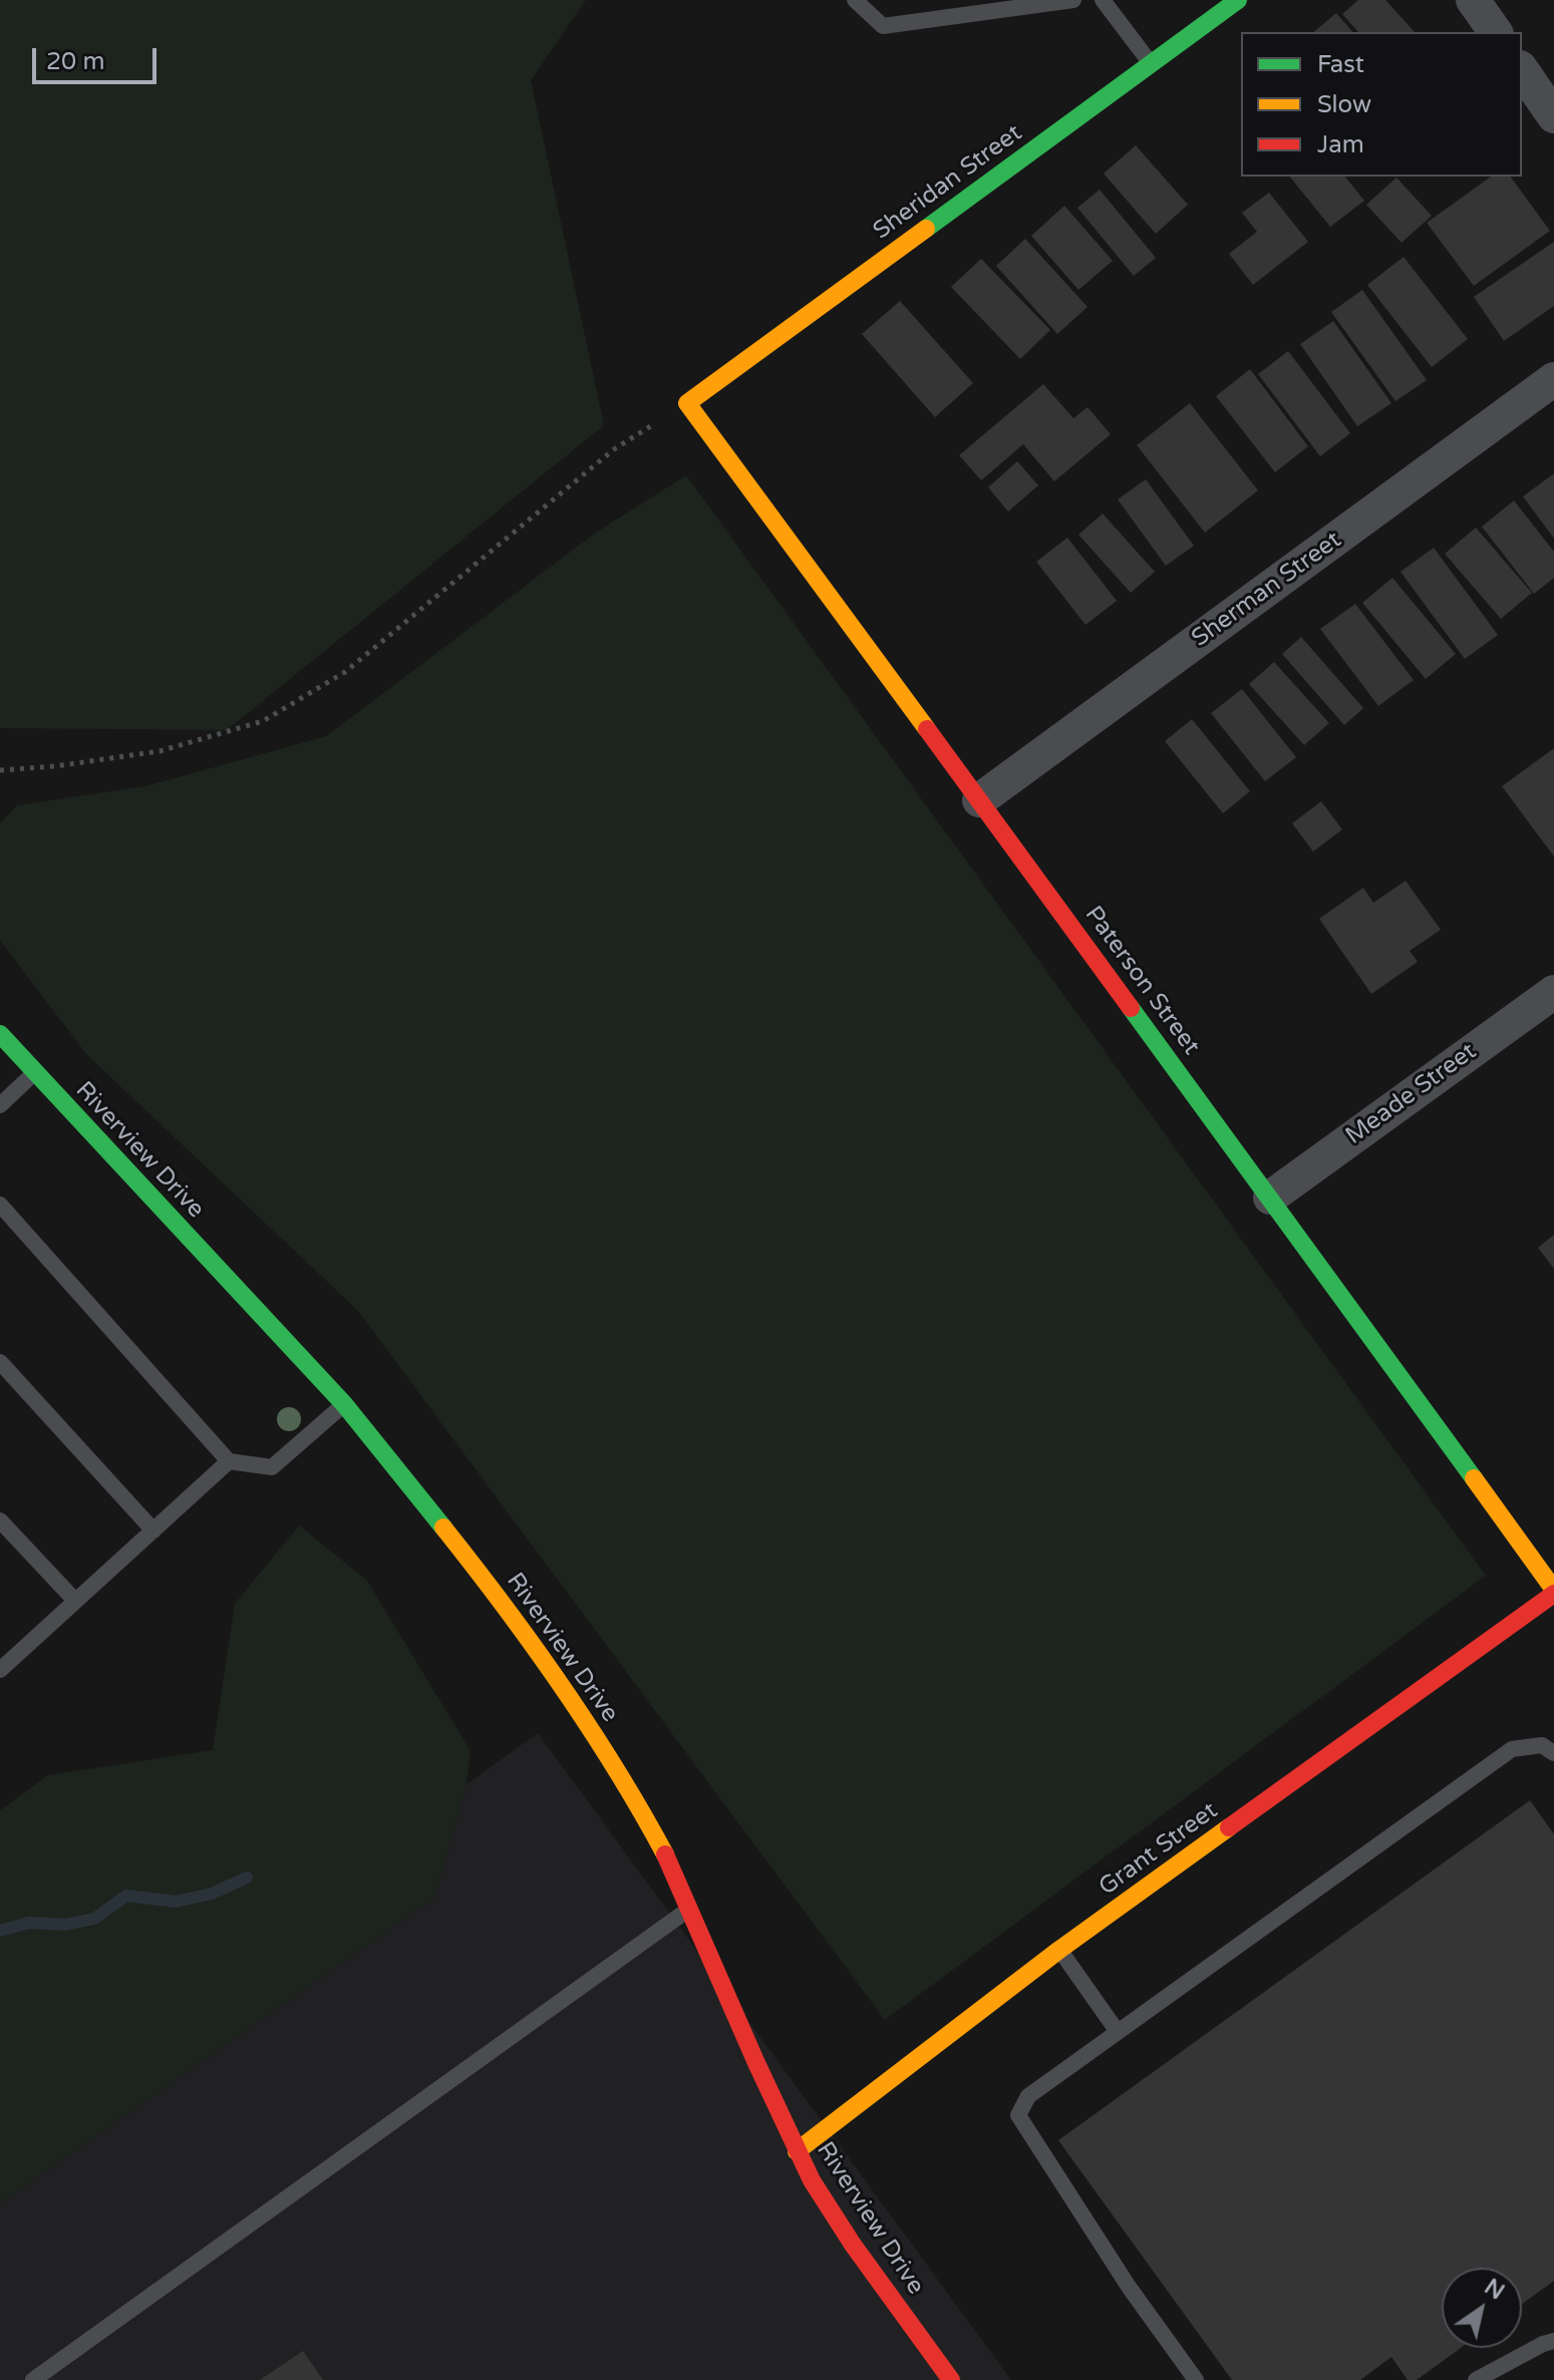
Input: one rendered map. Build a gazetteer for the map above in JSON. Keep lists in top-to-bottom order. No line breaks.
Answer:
{"streets":{"street":["Sheridan Street","Sherman Street","Paterson Street","Meade Street","Riverview Drive","Grant Street"]},"crossings":[["Sheridan Street","Paterson Street"],["Sherman Street","Paterson Street"],["Paterson Street","Meade Street"],["Paterson Street","Grant Street"],["Riverview Drive","Grant Street"]],"legend":["Fast","Slow","Jam"],"scale_bar":"20 m","north":"top right"}
